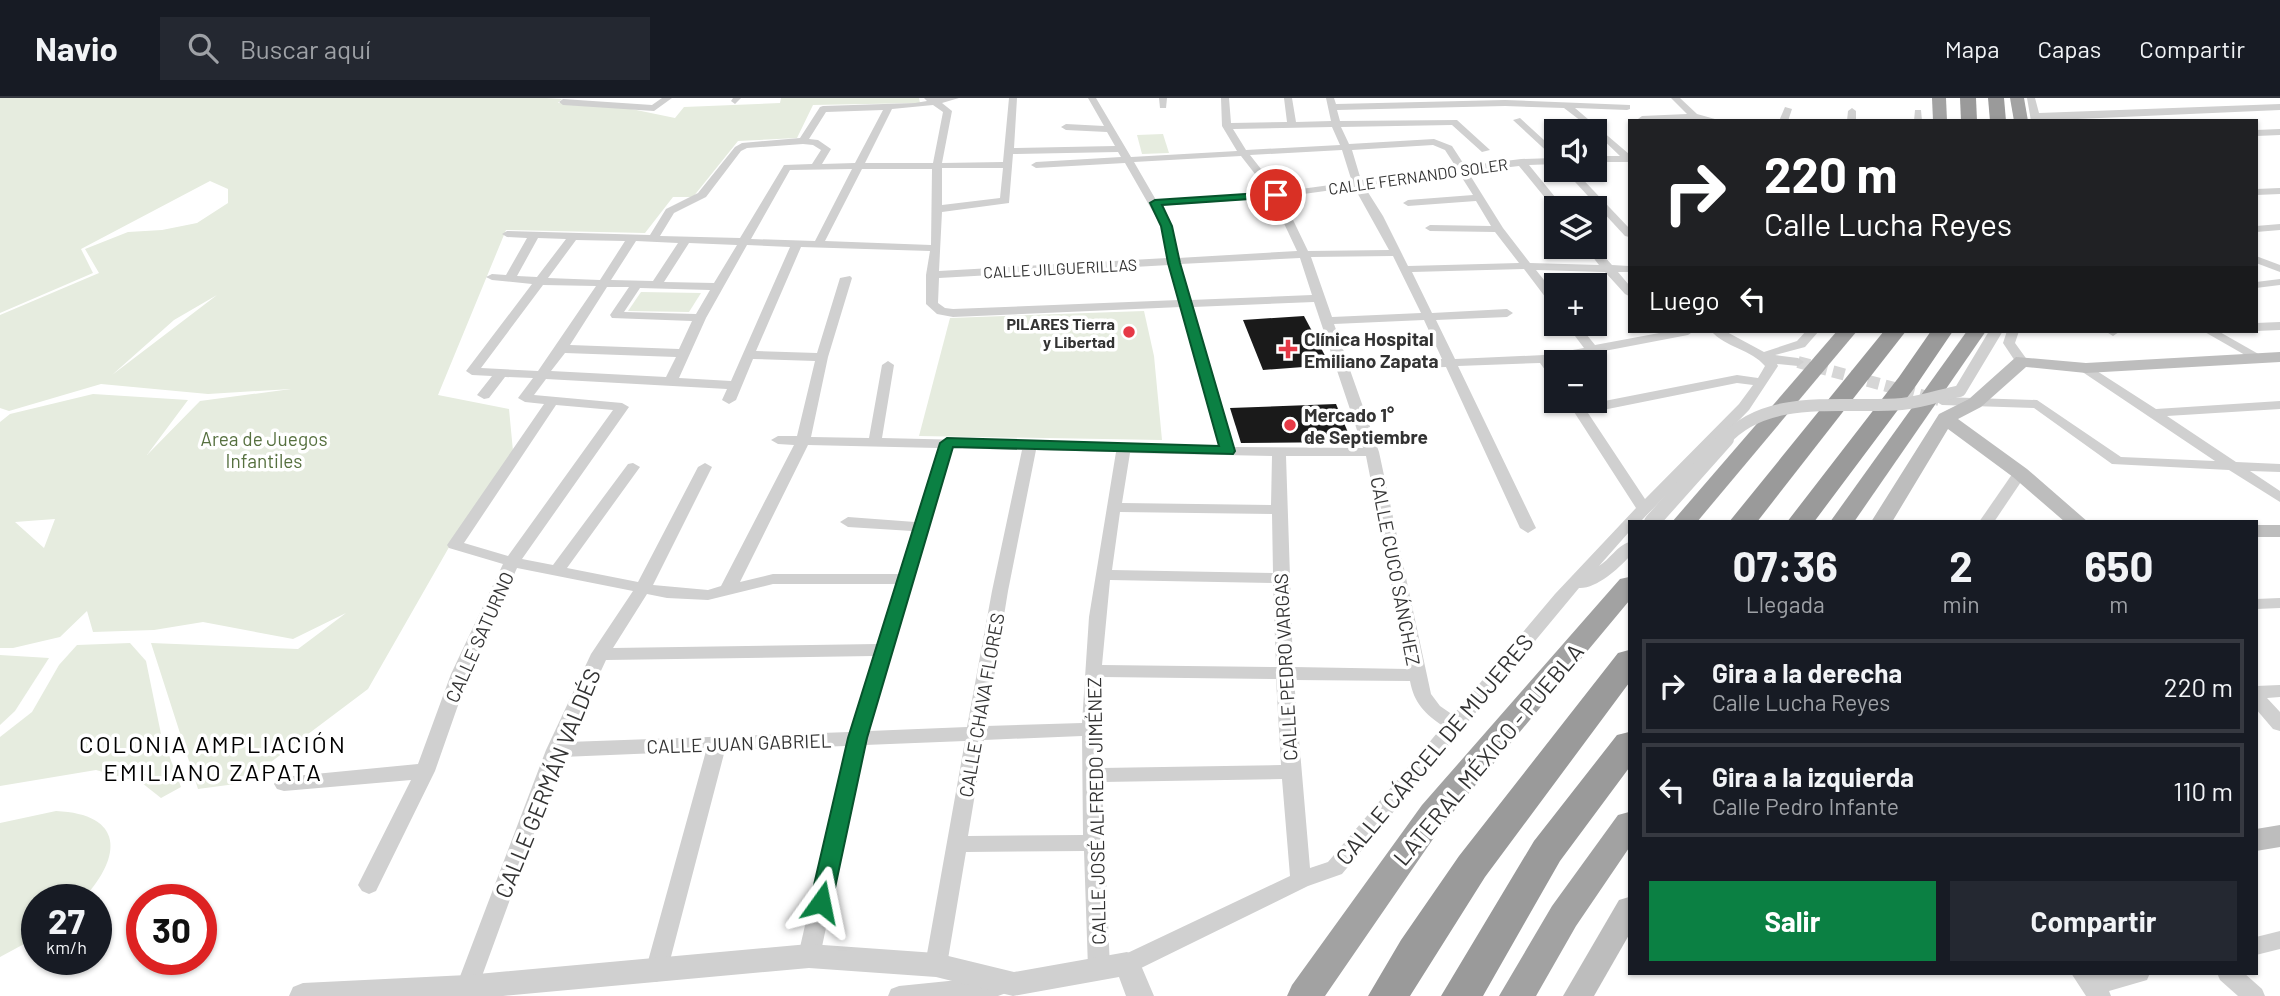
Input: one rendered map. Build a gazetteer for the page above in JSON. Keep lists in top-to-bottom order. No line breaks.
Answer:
{"streets":{"highway":["LATERAL MÉXICO - PUEBLA"],"street":["CALLE FERNANDO SOLER","CALLE JILGUERILLAS","CALLE CUCO SÁNCHEZ","CALLE SATURNO","CALLE PEDRO VARGAS","CALLE CHAVA FLORES","CALLE JUAN GABRIEL","CALLE CÁRCEL DE MUJERES","CALLE GERMÁN VALDÉS","CALLE JOSÉ ALFREDO JIMÉNEZ"]},"crossings":[["CALLE FERNANDO SOLER","CALLE CUCO SÁNCHEZ"],["CALLE JILGUERILLAS","CALLE CUCO SÁNCHEZ"],["CALLE CUCO SÁNCHEZ","CALLE CÁRCEL DE MUJERES"],["CALLE PEDRO VARGAS","CALLE CÁRCEL DE MUJERES"],["CALLE CHAVA FLORES","CALLE JUAN GABRIEL"],["CALLE JUAN GABRIEL","CALLE GERMÁN VALDÉS"],["CALLE JUAN GABRIEL","CALLE JOSÉ ALFREDO JIMÉNEZ"]],"districts":["COLONIA AMPLIACIÓN EMILIANO ZAPATA"],"parks":["Area de Juegos Infantiles"],"places":{"other":["PILARES Tierra y Libertad","Mercado 1° de Septiembre"],"health":["Clínica Hospital Emiliano Zapata"]},"page":{"header":"Navio","search":"Buscar aquí","nav":["Mapa","Capas","Compartir"],"map_buttons":["+","−"],"turn":["220 m","Calle Lucha Reyes"],"then":"Luego","eta":["07:36","Llegada","2","min","650","m"],"list":[{"name":"Gira a la derecha","note":"Calle Lucha Reyes","value":"220 m"},{"name":"Gira a la izquierda","note":"Calle Pedro Infante","value":"110 m"}],"buttons":["Salir","Compartir"],"speed":"27 km/h","limit":"30"}}
